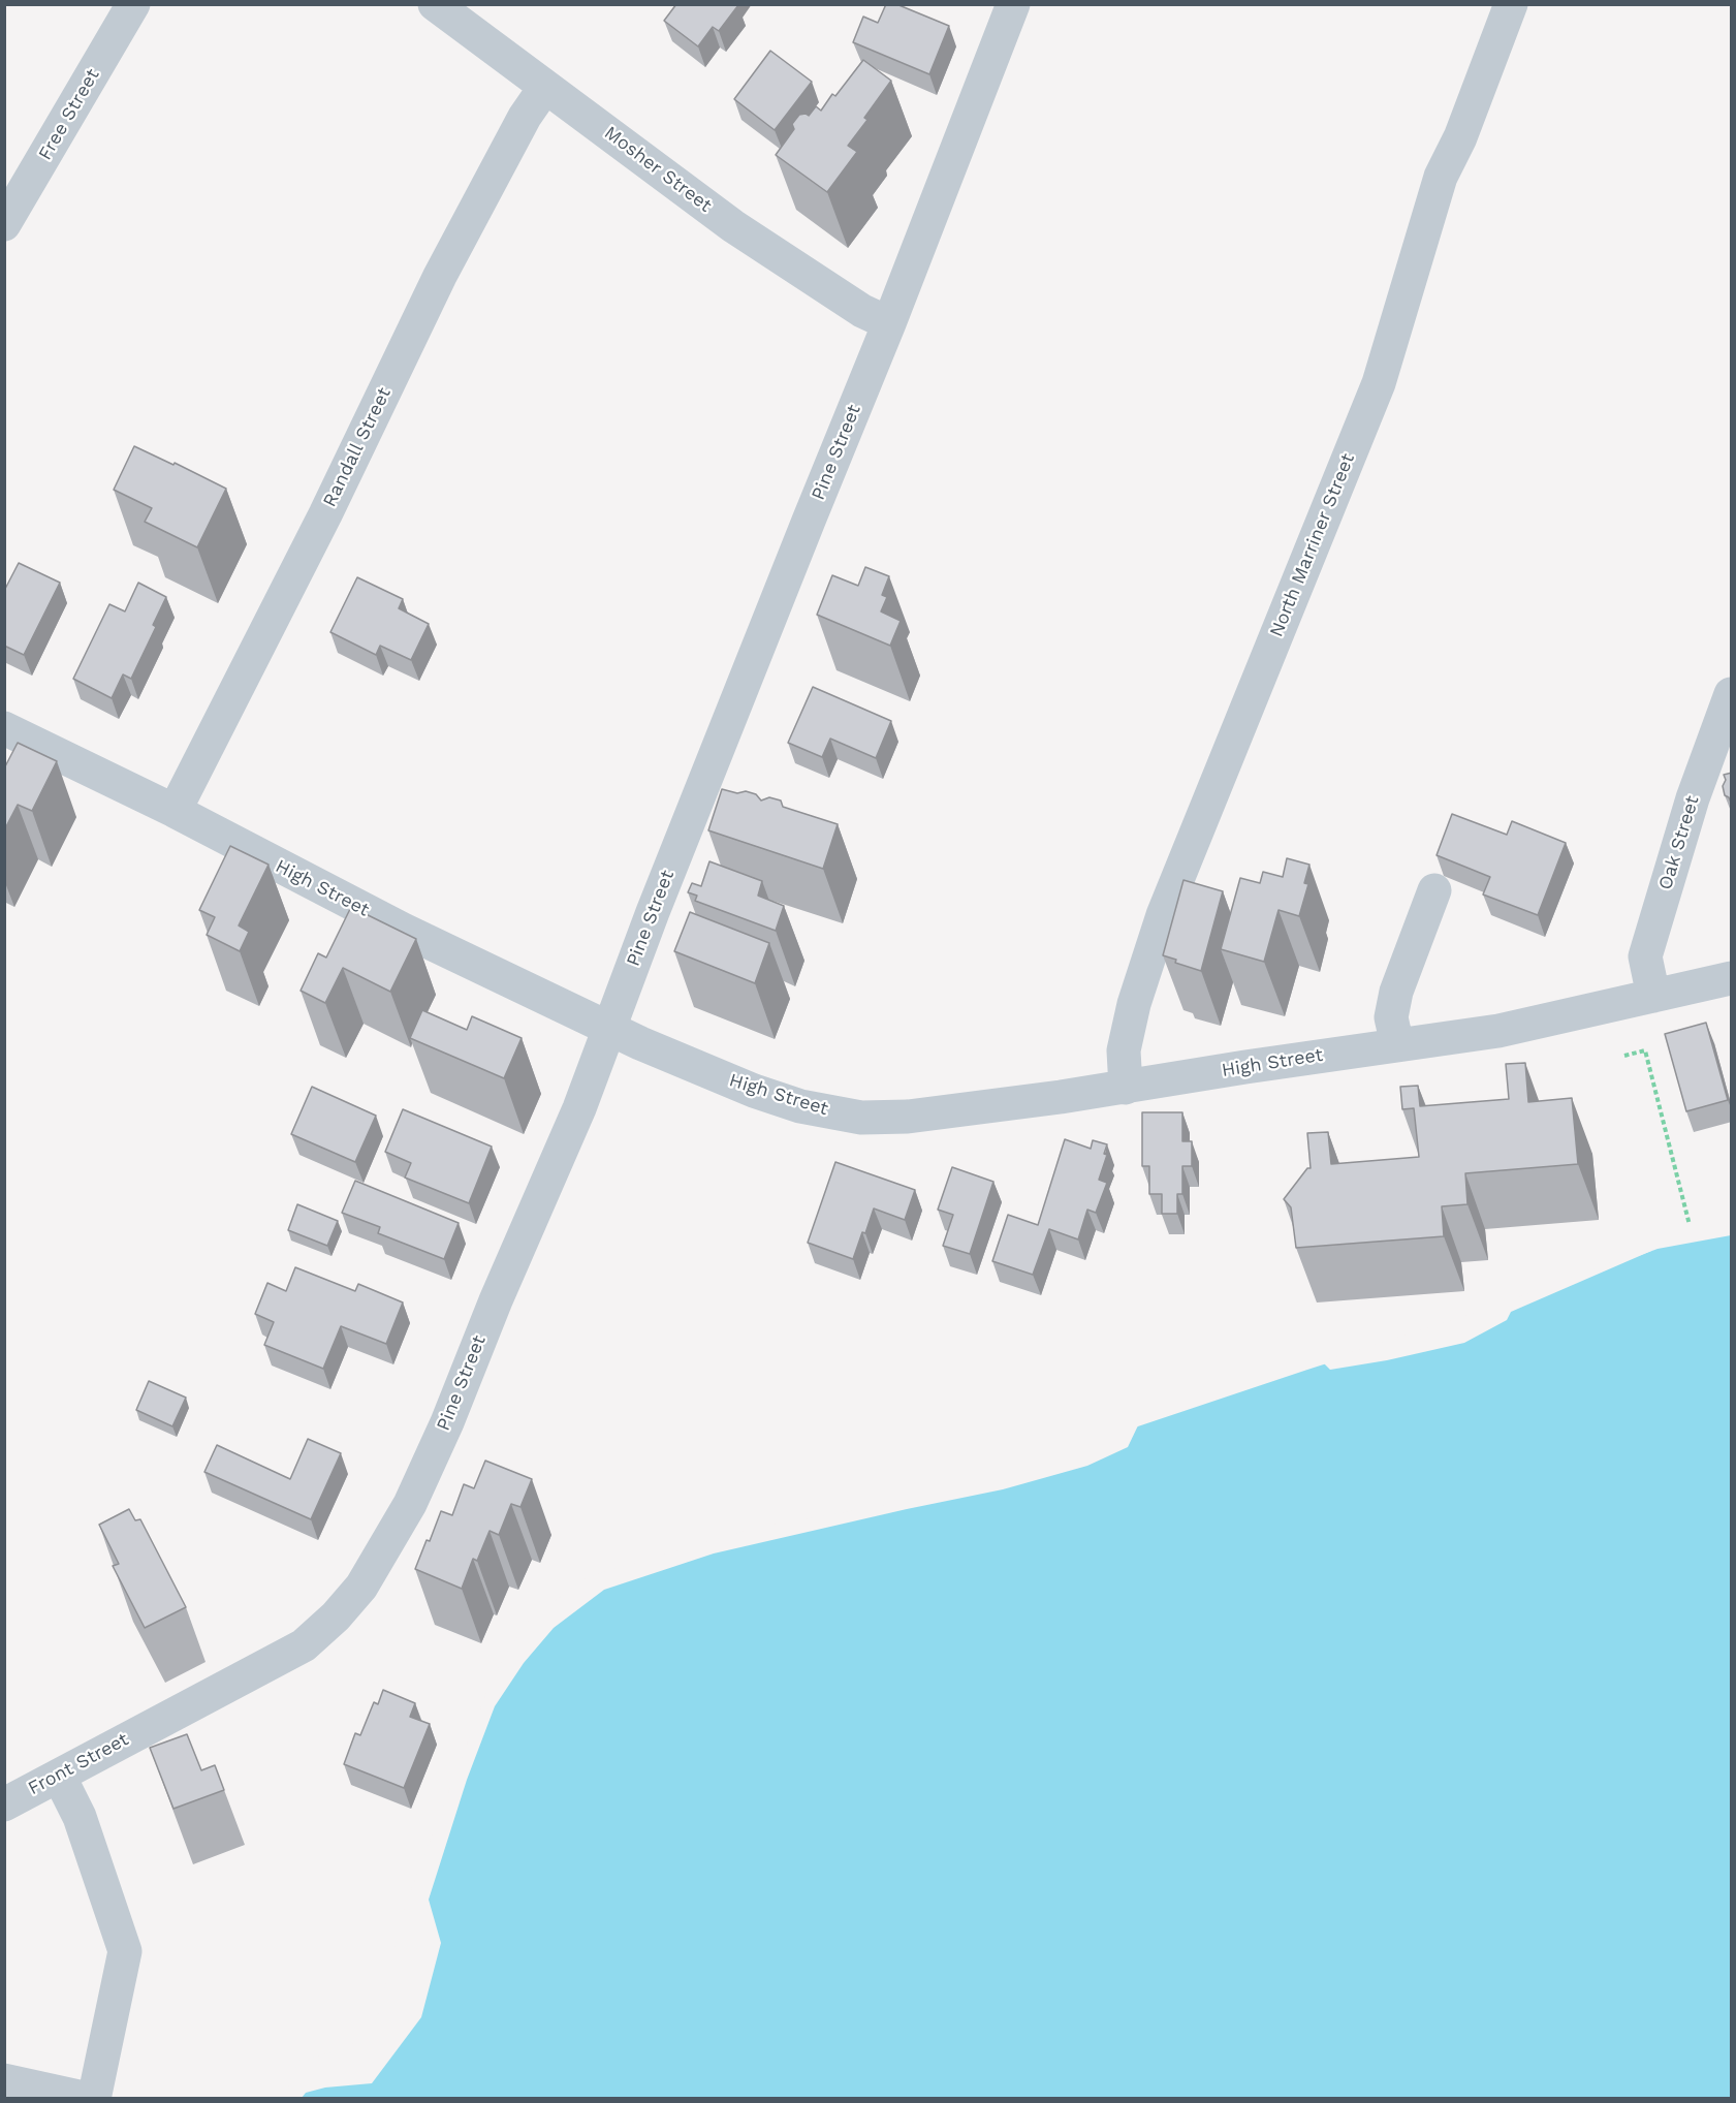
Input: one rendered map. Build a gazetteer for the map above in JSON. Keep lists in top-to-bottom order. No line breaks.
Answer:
{"streets":{"street":["Free Street","Mosher Street","Randall Street","Pine Street","North Marriner Street","Oak Street","High Street","Front Street"]},"crossings":[["Mosher Street","Randall Street"],["Mosher Street","Pine Street"],["Randall Street","High Street"],["Pine Street","High Street"],["Pine Street","Front Street"],["North Marriner Street","High Street"],["Oak Street","High Street"]]}
